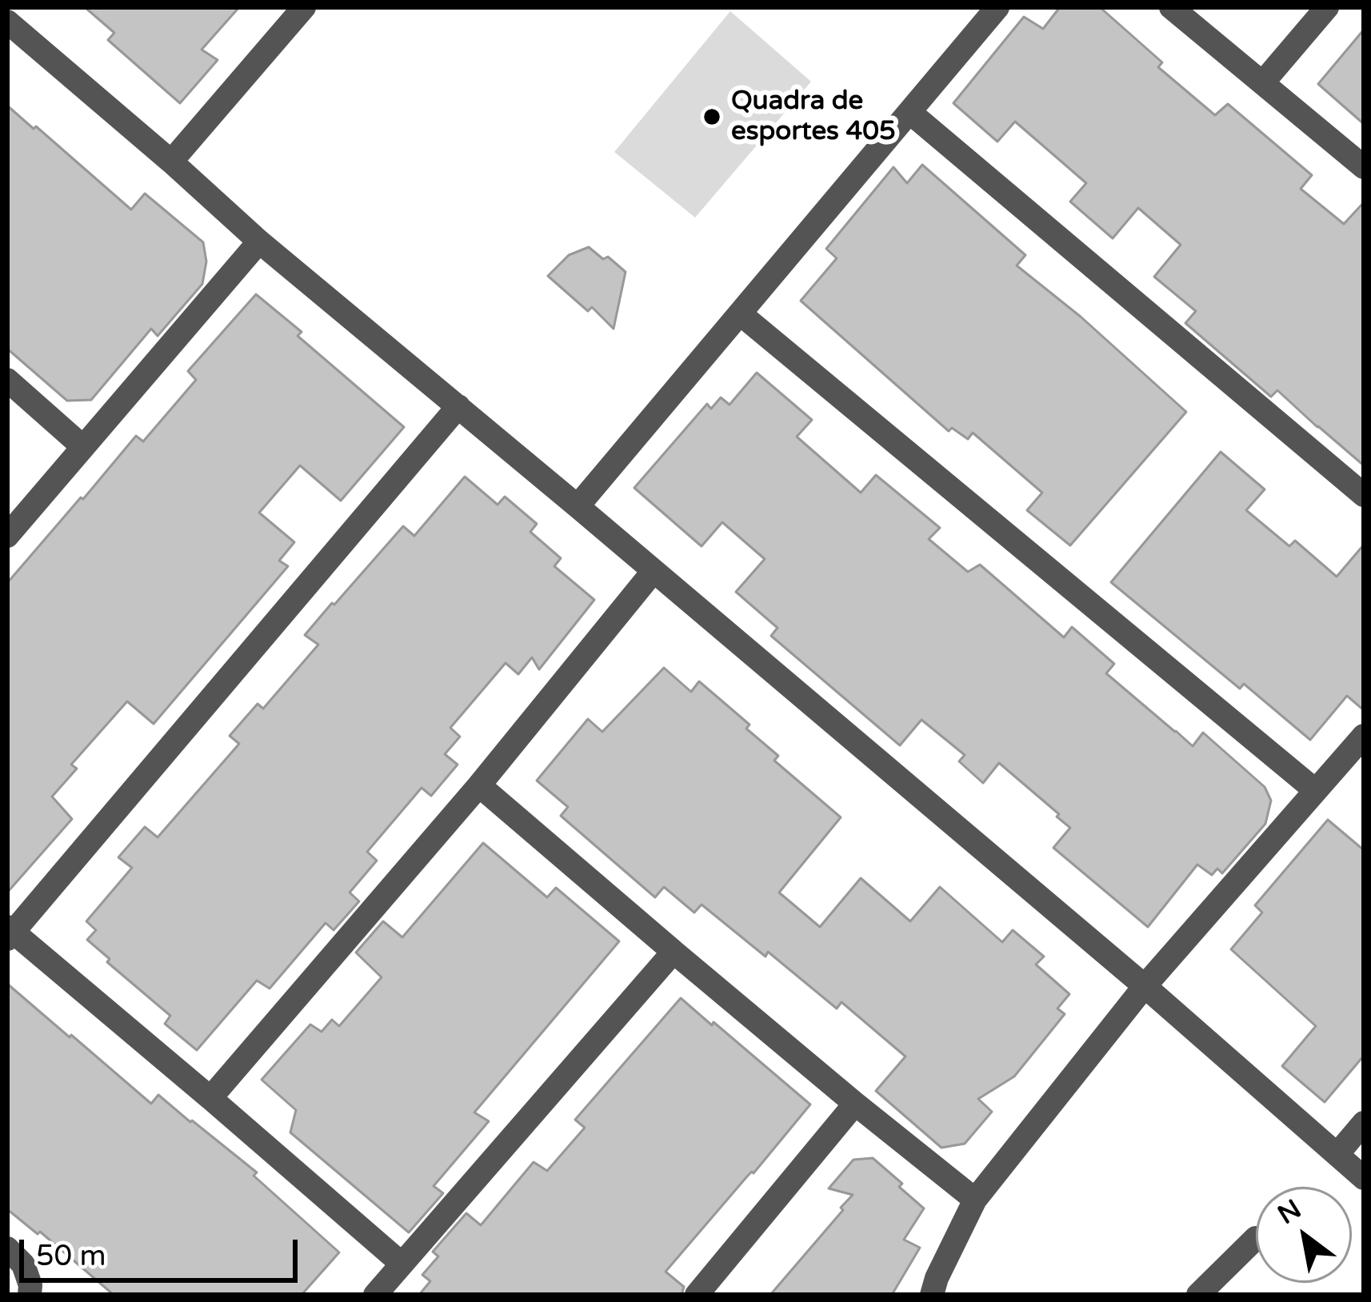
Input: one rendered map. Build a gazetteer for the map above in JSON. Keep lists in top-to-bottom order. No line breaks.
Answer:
{"places":["Quadra de esportes 405"],"scale_bar":"50 m","north":"top left"}
